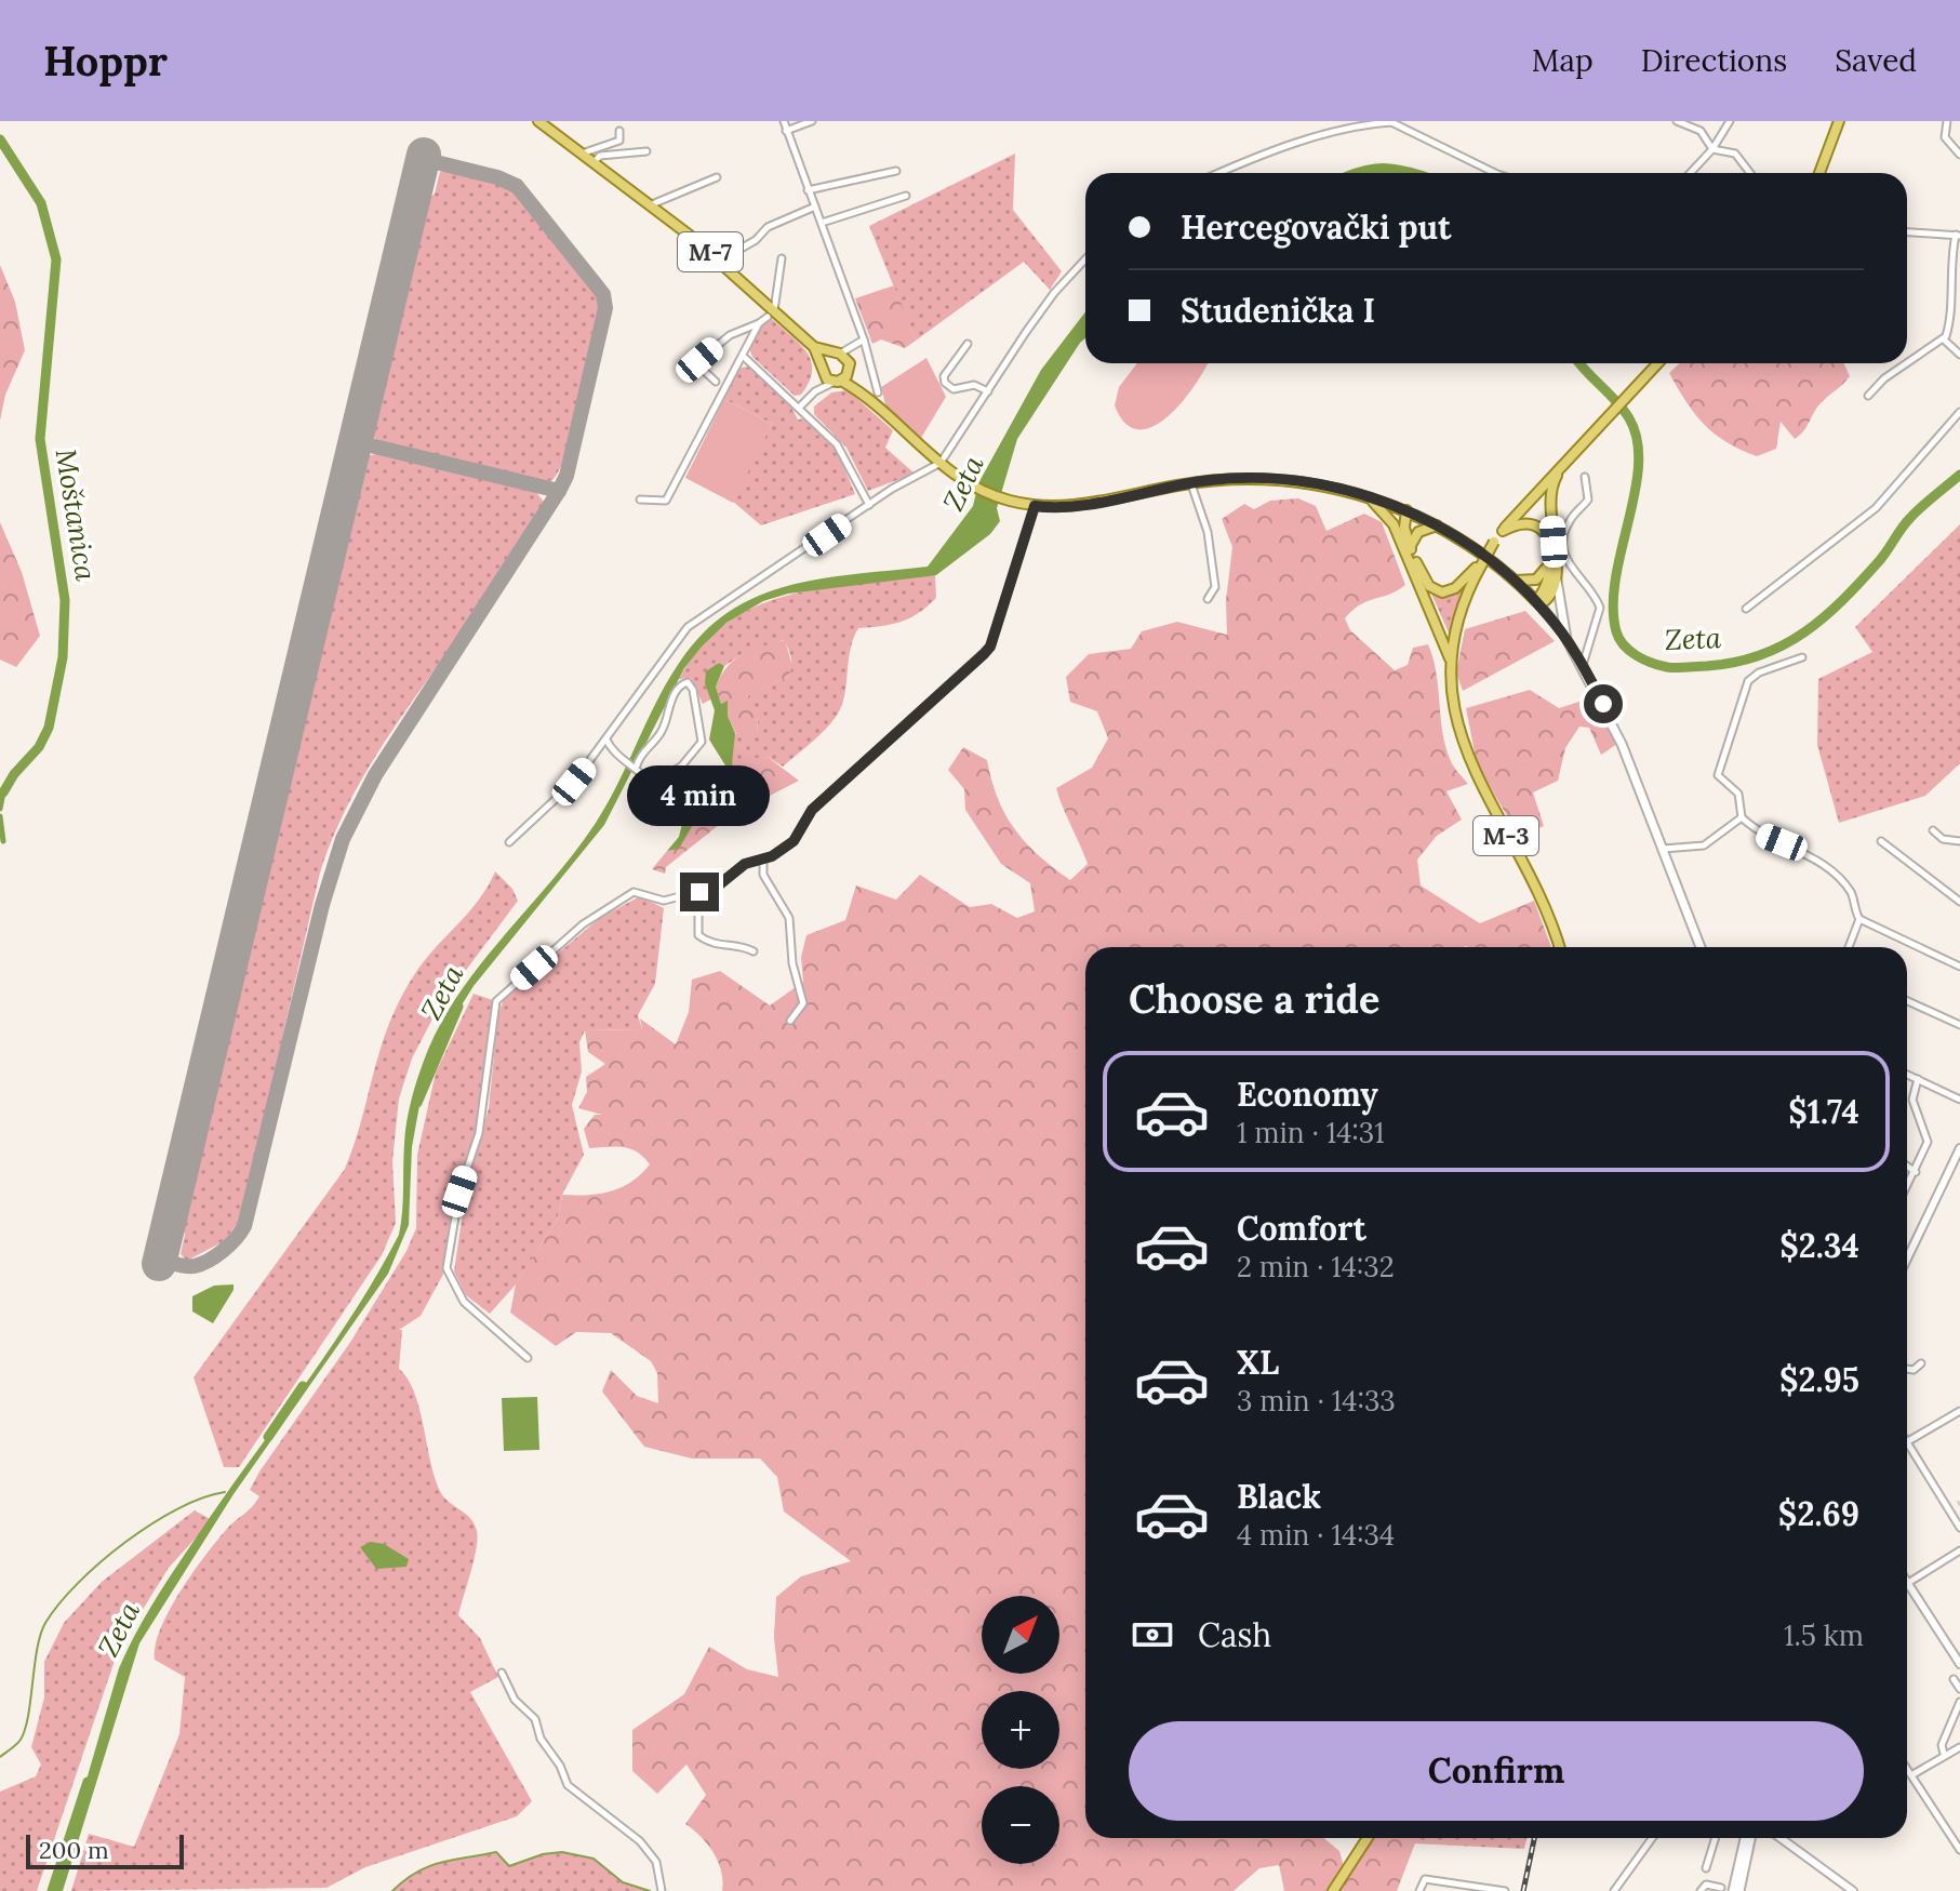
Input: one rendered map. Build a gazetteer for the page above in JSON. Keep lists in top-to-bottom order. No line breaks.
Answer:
{"streets":{"main road":["M-7","M-3"]},"water":["Zeta","Moštanica"],"scale_bar":"200 m","north":"top right","page":{"header":"Hoppr","nav":["Map","Directions","Saved"],"banner":["Hercegovački put","Studenička I"],"bubble":"4 min","heading":"Choose a ride","list":[{"name":"Economy","note":"1 min · 14:31","value":"$1.74"},{"name":"Comfort","note":"2 min · 14:32","value":"$2.34"},{"name":"XL","note":"3 min · 14:33","value":"$2.95"},{"name":"Black","note":"4 min · 14:34","value":"$2.69"}],"pay":["Cash","1.5 km"],"map_buttons":["+","−"],"buttons":"Confirm","scale":"200 m"}}
